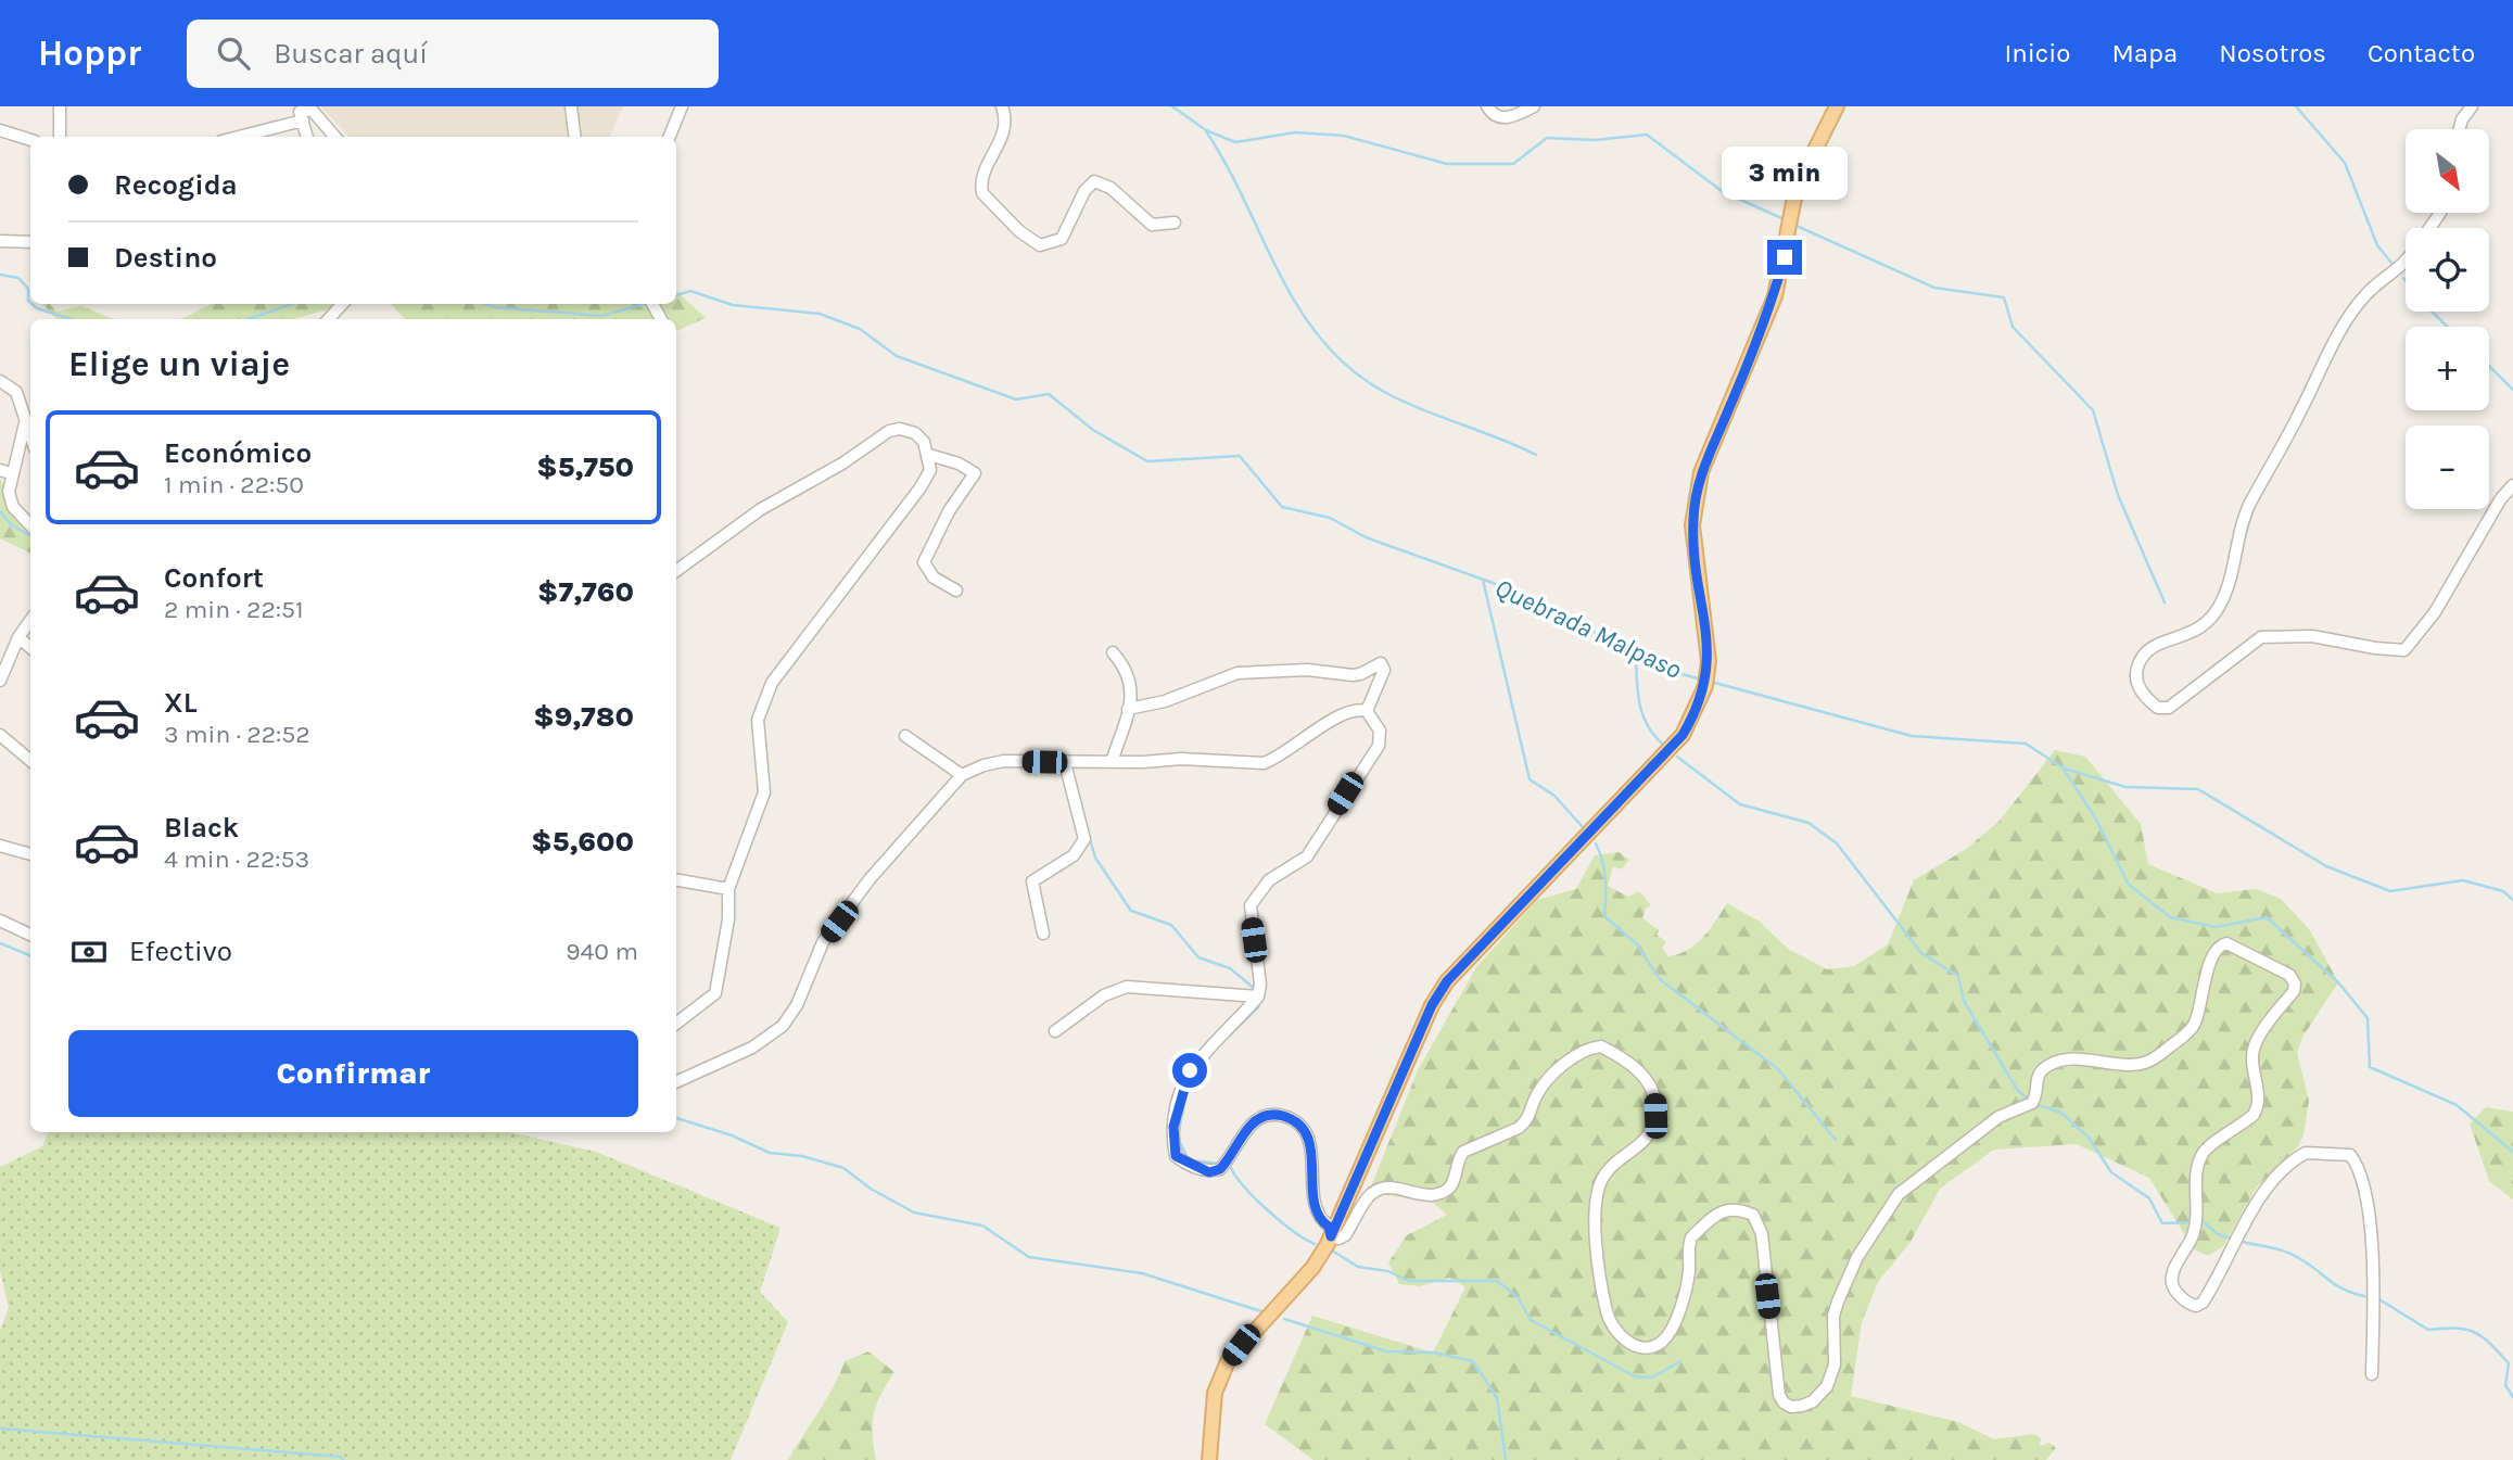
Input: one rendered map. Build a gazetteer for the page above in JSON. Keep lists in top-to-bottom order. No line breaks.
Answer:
{"water":["Quebrada Malpaso"],"north":"bottom right","page":{"header":"Hoppr","search":"Buscar aquí","nav":["Inicio","Mapa","Nosotros","Contacto"],"map_buttons":["+","−"],"banner":["Recogida","Destino"],"bubble":"3 min","heading":"Elige un viaje","list":[{"name":"Económico","note":"1 min · 22:50","value":"$5,750"},{"name":"Confort","note":"2 min · 22:51","value":"$7,760"},{"name":"XL","note":"3 min · 22:52","value":"$9,780"},{"name":"Black","note":"4 min · 22:53","value":"$5,600"}],"pay":["Efectivo","940 m"],"buttons":"Confirmar"}}
